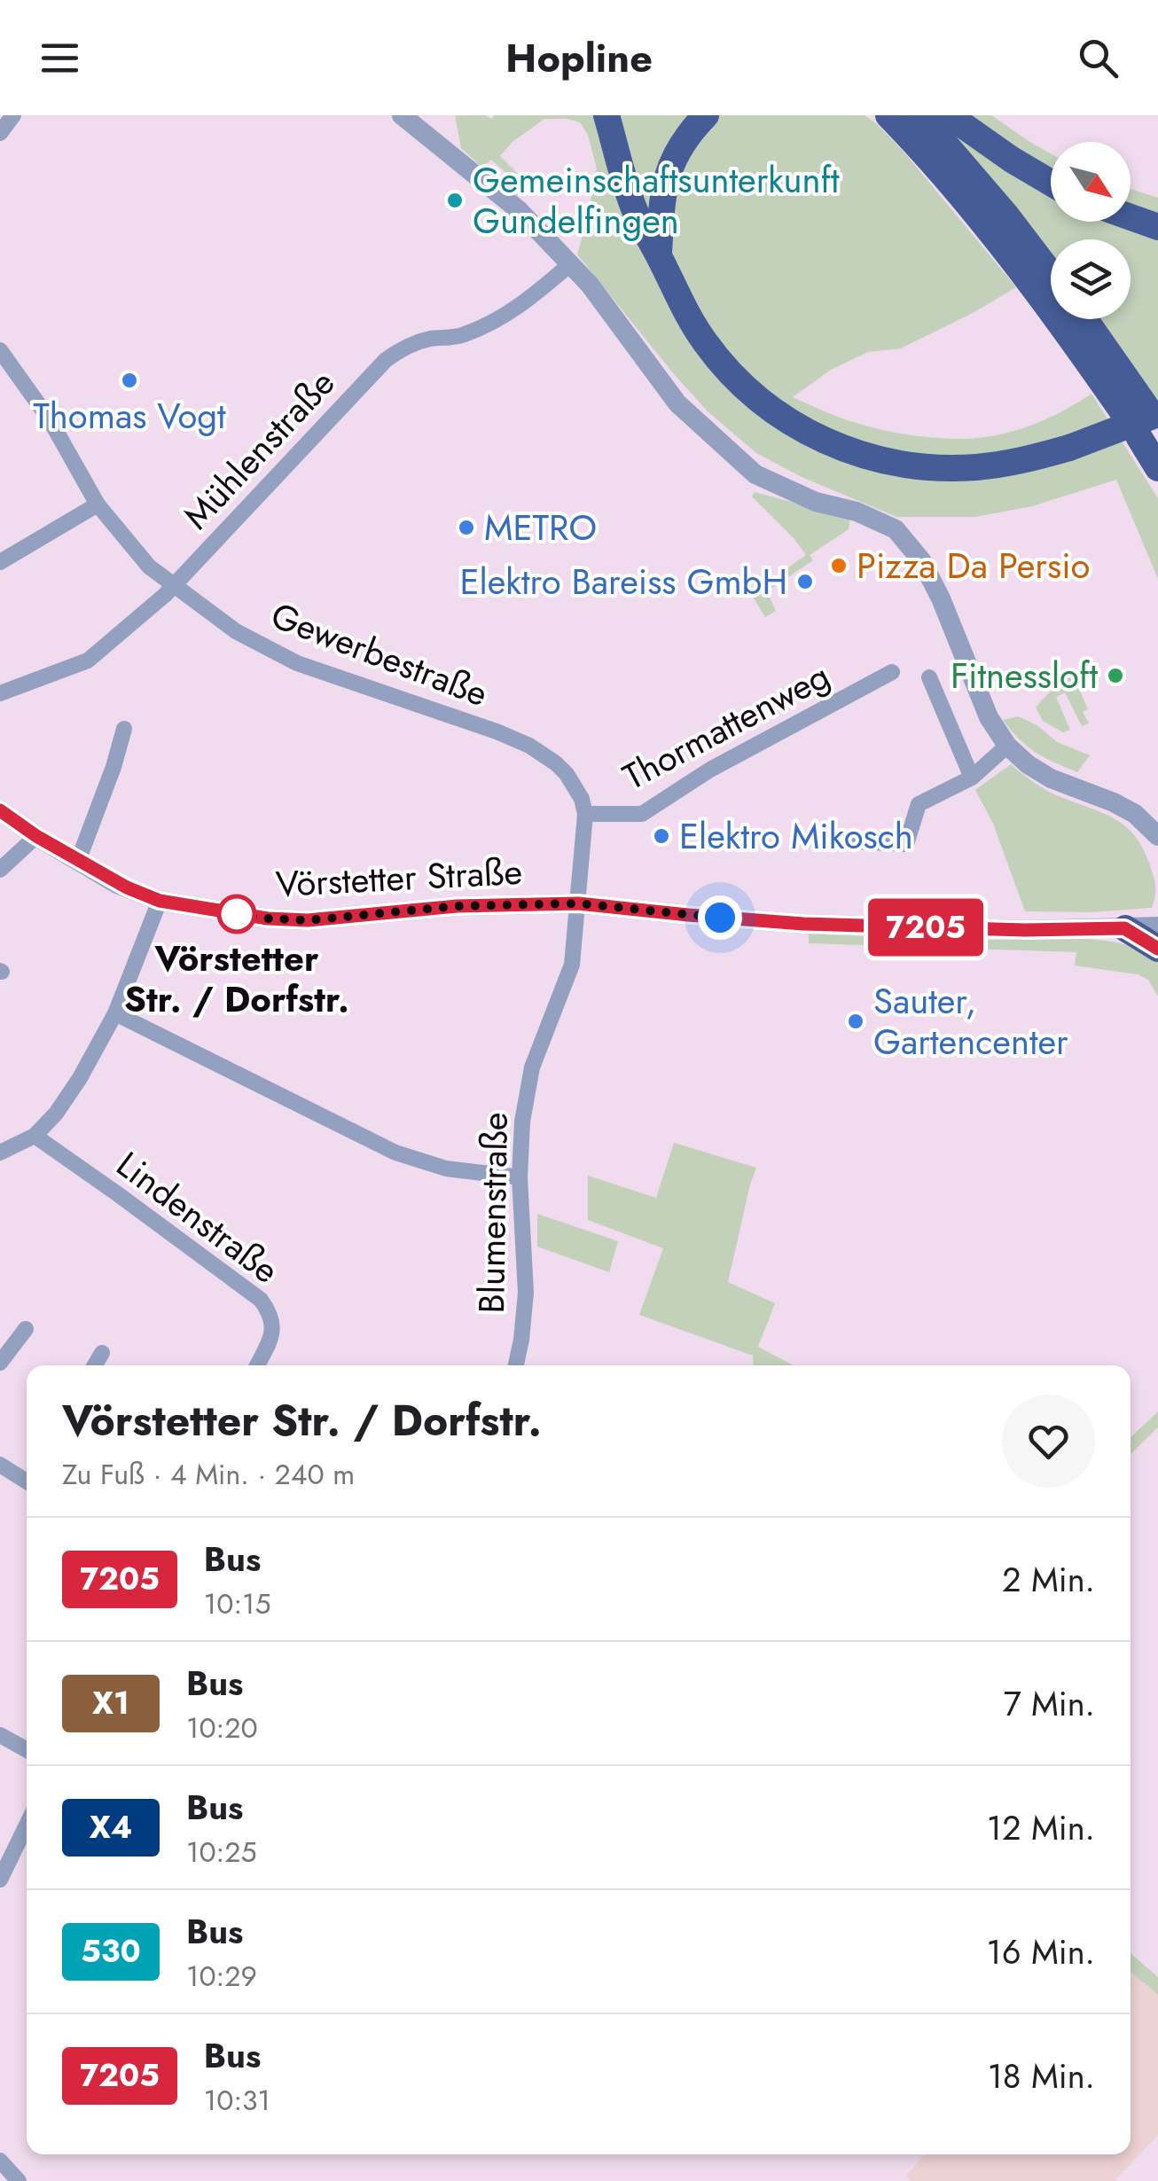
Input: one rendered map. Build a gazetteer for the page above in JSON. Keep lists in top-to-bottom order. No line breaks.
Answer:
{"streets":{"street":["Mühlenstraße","Gewerbestraße","Thormattenweg","Vörstetter Straße","Blumenstraße","Lindenstraße"]},"crossings":[["Mühlenstraße","Gewerbestraße"],["Gewerbestraße","Thormattenweg"],["Vörstetter Straße","Blumenstraße"]],"places":["Gemeinschaftsunterkunft Gundelfingen","Thomas Vogt","METRO","Pizza Da Persio","Elektro Bareiss GmbH","Fitnessloft","Elektro Mikosch","Vörstetter Str. / Dorfstr.","Sauter, Gartencenter"],"lines":["bus line 7205"],"north":"bottom right","page":{"header":"Hopline","on_map":"7205","heading":["Vörstetter Str. / Dorfstr.","Zu Fuß · 4 Min. · 240 m"],"list":[{"mark":"7205","name":"Bus","note":"10:15","value":"2 Min."},{"mark":"X1","name":"Bus","note":"10:20","value":"7 Min."},{"mark":"X4","name":"Bus","note":"10:25","value":"12 Min."},{"mark":"530","name":"Bus","note":"10:29","value":"16 Min."},{"mark":"7205","name":"Bus","note":"10:31","value":"18 Min."}]}}
